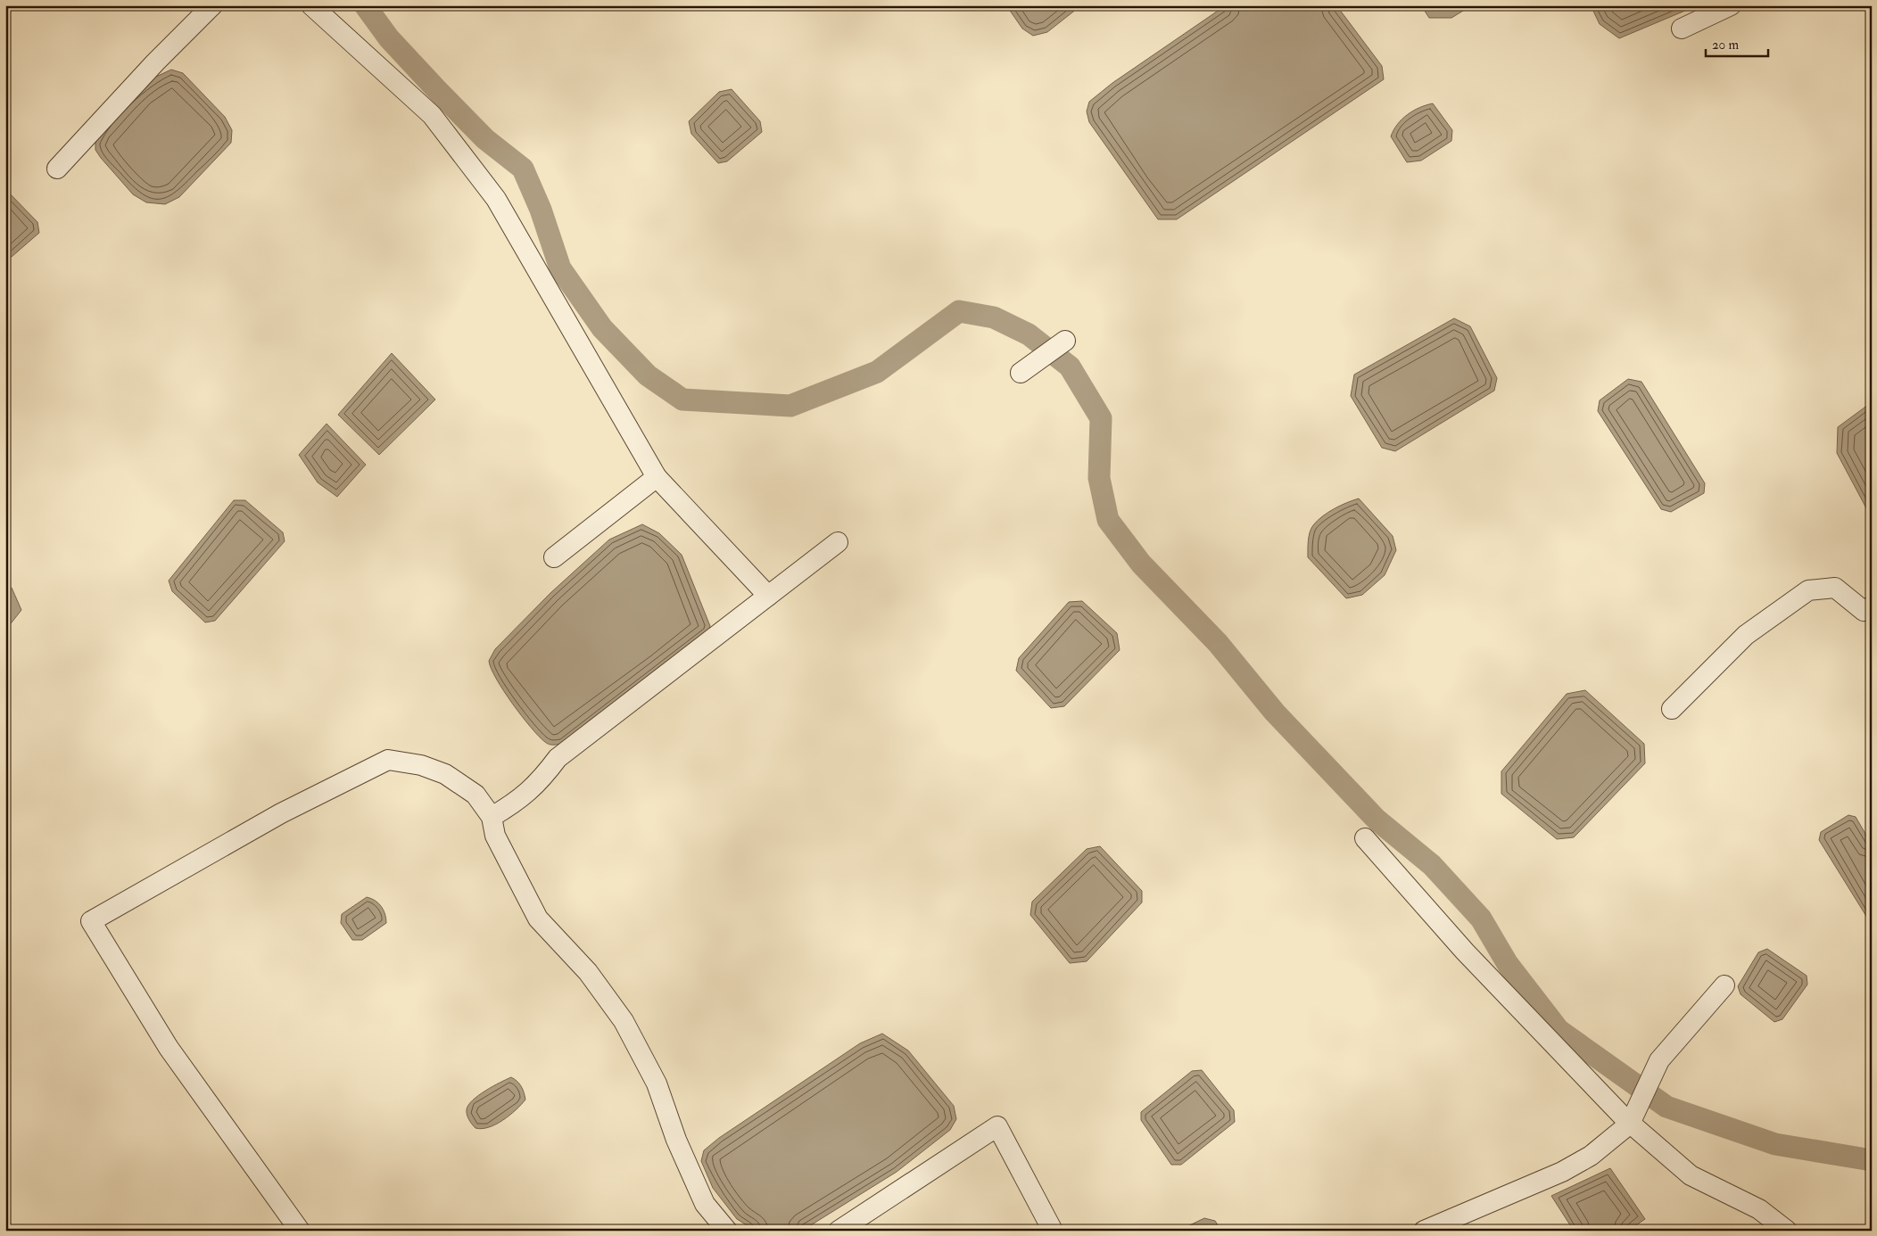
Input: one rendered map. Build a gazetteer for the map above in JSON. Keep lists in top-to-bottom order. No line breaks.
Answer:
{"scale_bar":"20 m"}
